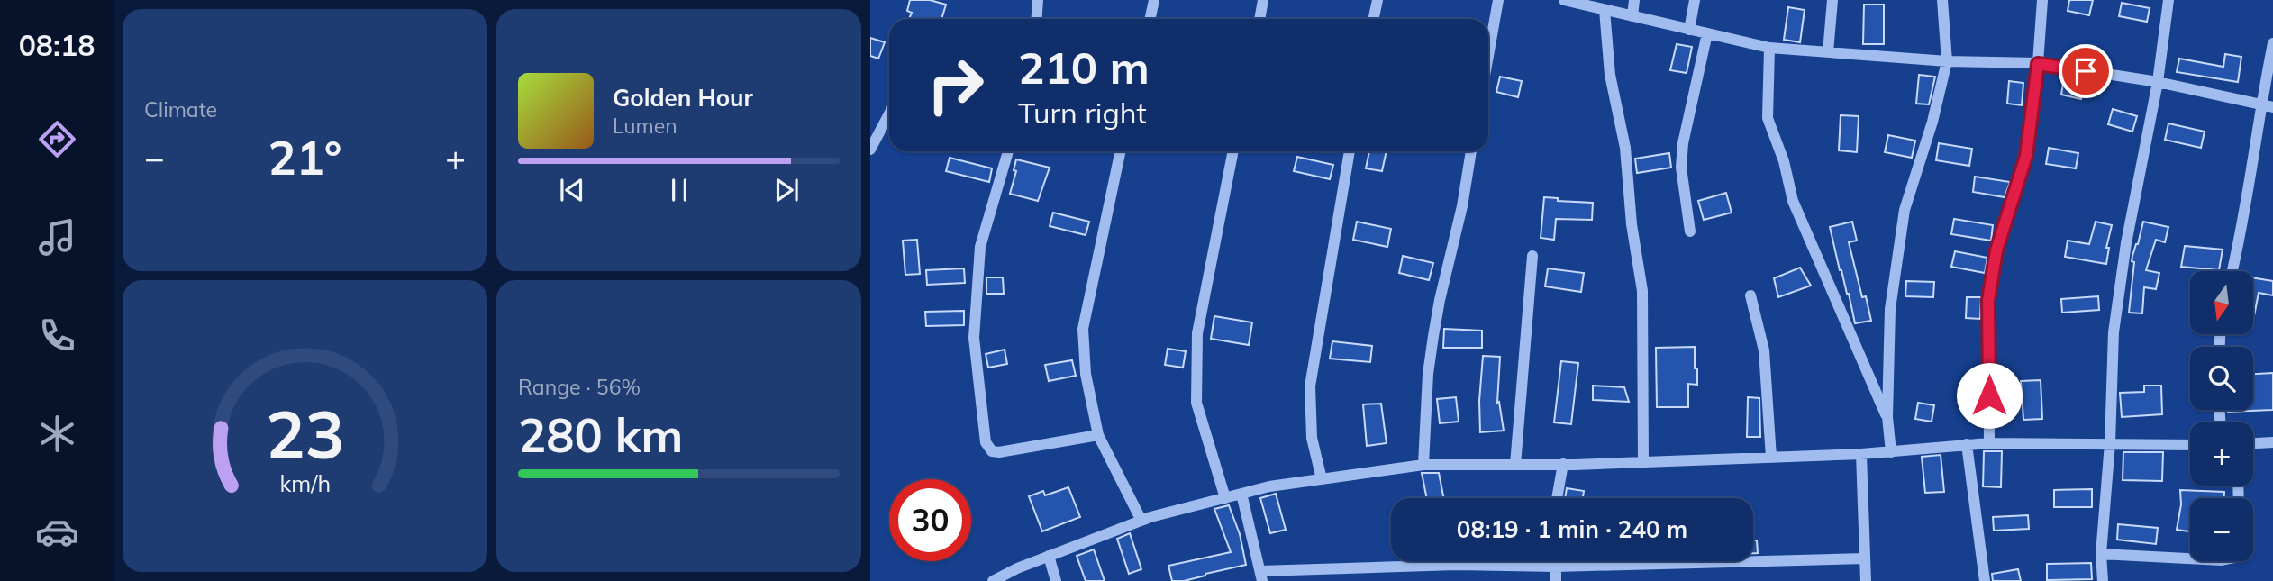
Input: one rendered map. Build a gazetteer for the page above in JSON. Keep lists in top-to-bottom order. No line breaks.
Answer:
{"north":"bottom","page":{"tabs":"08:18","tile":["Climate",["Range · 56%","280 km"]],"turn":["210 m","Turn right"],"song":["Golden Hour","Lumen"],"heat":["−","21°","+"],"map_buttons":["+","−"],"limit":"30","trip":"08:19 · 1 min · 240 m","gauge":["23","km/h"]}}
